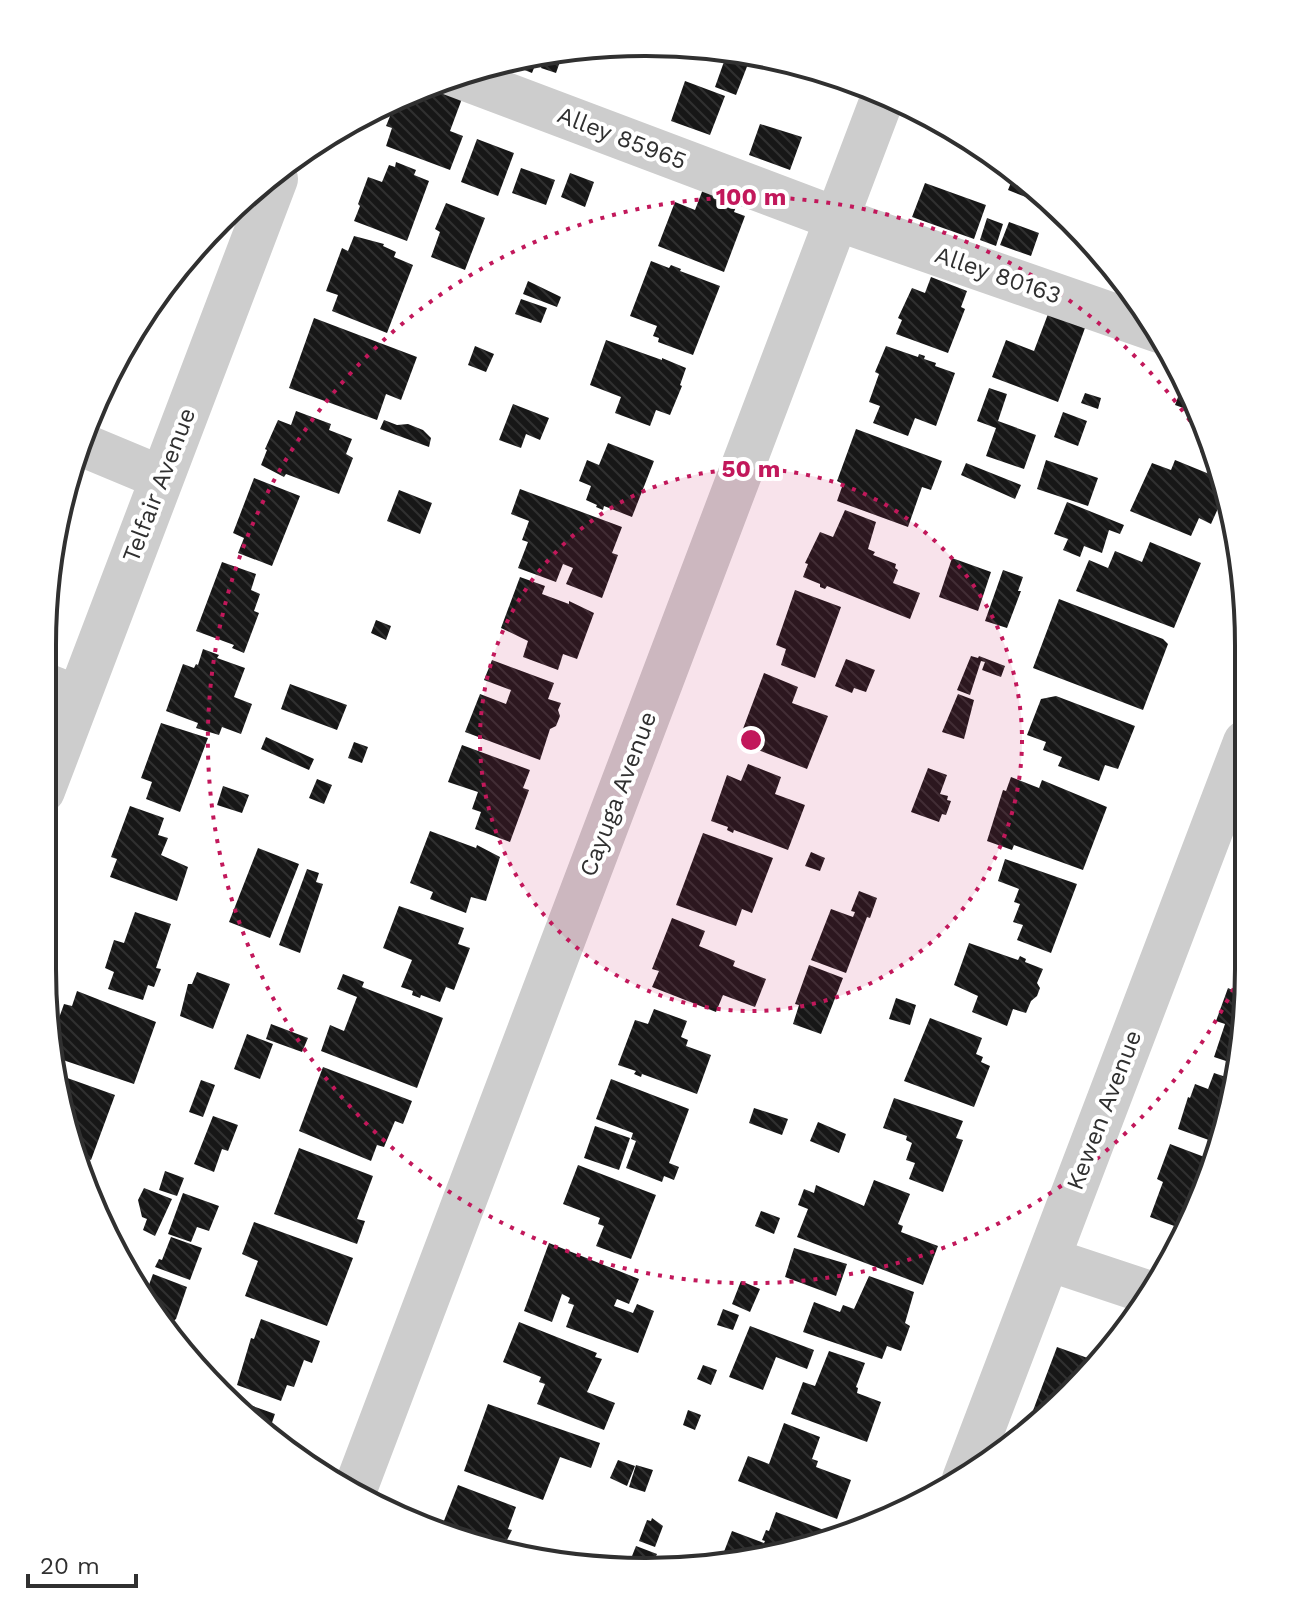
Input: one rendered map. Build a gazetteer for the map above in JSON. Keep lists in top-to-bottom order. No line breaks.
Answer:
{"streets":{"street":["Alley 85965","Alley 80163","Telfair Avenue","Cayuga Avenue","Kewen Avenue"]},"crossings":[["Alley 85965","Alley 80163"],["Alley 85965","Cayuga Avenue"],["Alley 80163","Cayuga Avenue"]],"scale_bar":"20 m","rings":["100 m","50 m"]}
